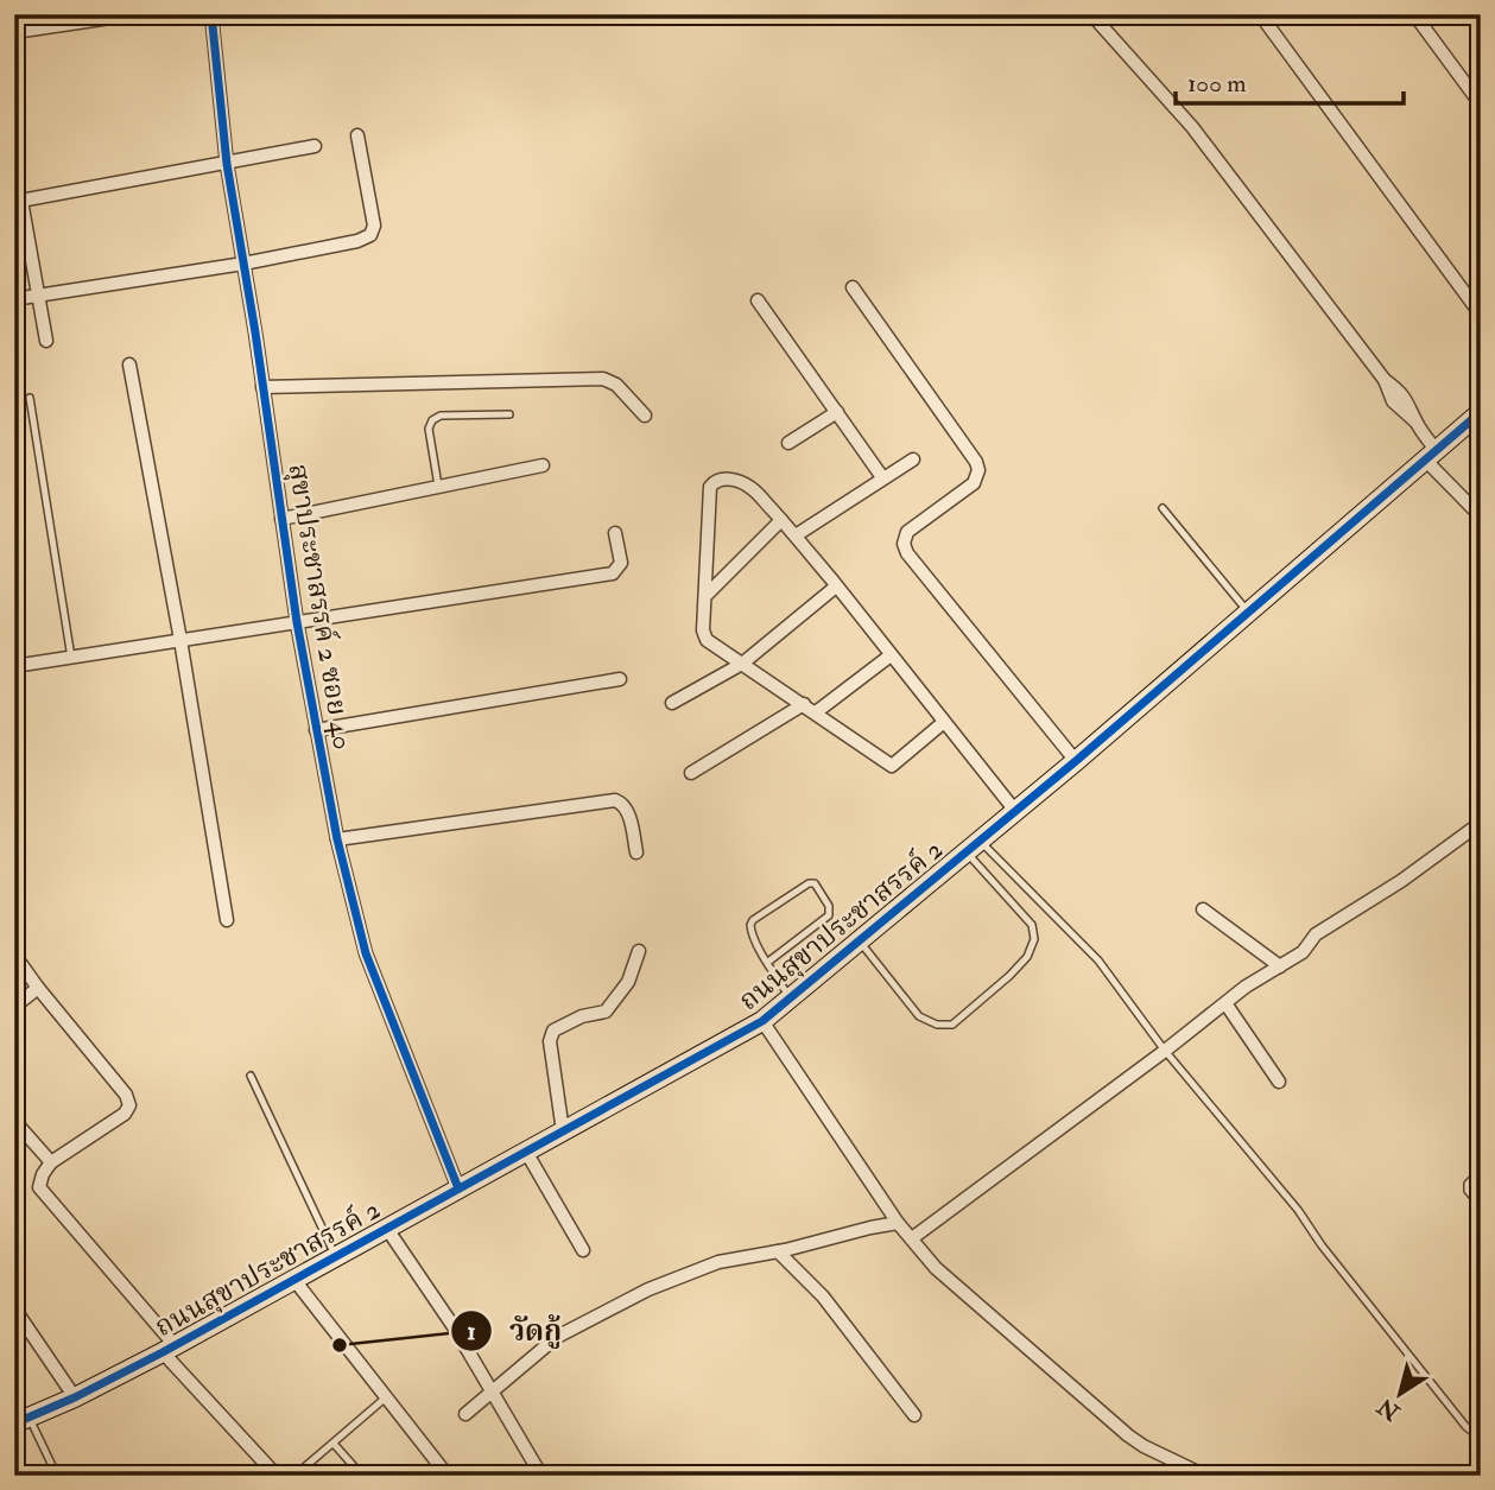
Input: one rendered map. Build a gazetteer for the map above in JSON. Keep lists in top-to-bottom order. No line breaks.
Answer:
{"streets":{"street":["สุขาประชาสรรค์ 2 ซอย 40","ถนนสุขาประชาสรรค์ 2"]},"crossings":[["สุขาประชาสรรค์ 2 ซอย 40","ถนนสุขาประชาสรรค์ 2"]],"places":["วัดกู้"],"scale_bar":"100 m","north":"bottom left"}
